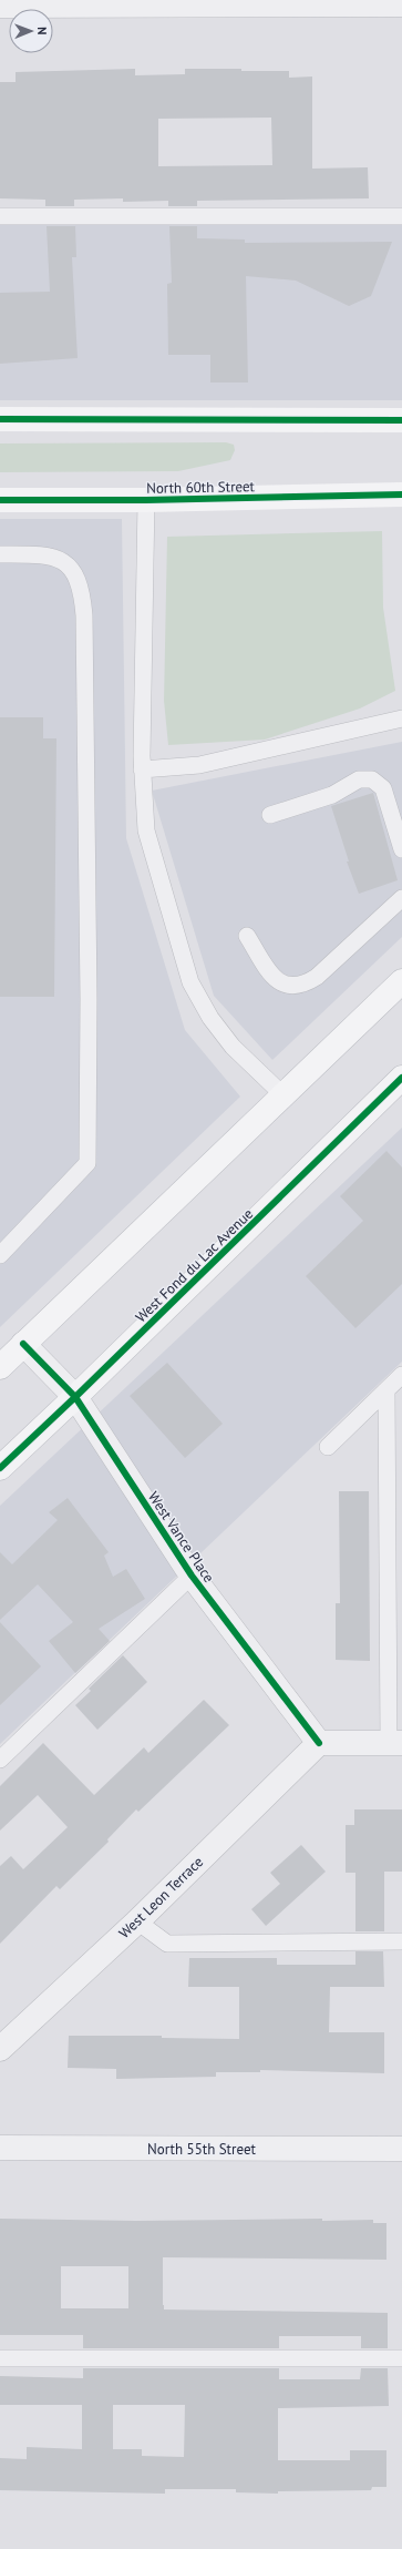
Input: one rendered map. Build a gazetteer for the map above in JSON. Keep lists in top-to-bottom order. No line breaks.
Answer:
{"streets":{"main road":["North 60th Street","West Fond du Lac Avenue"],"street":["West Vance Place","West Leon Terrace","North 55th Street"]},"crossings":[["West Fond du Lac Avenue","West Vance Place"],["West Vance Place","West Leon Terrace"]],"north":"right"}
